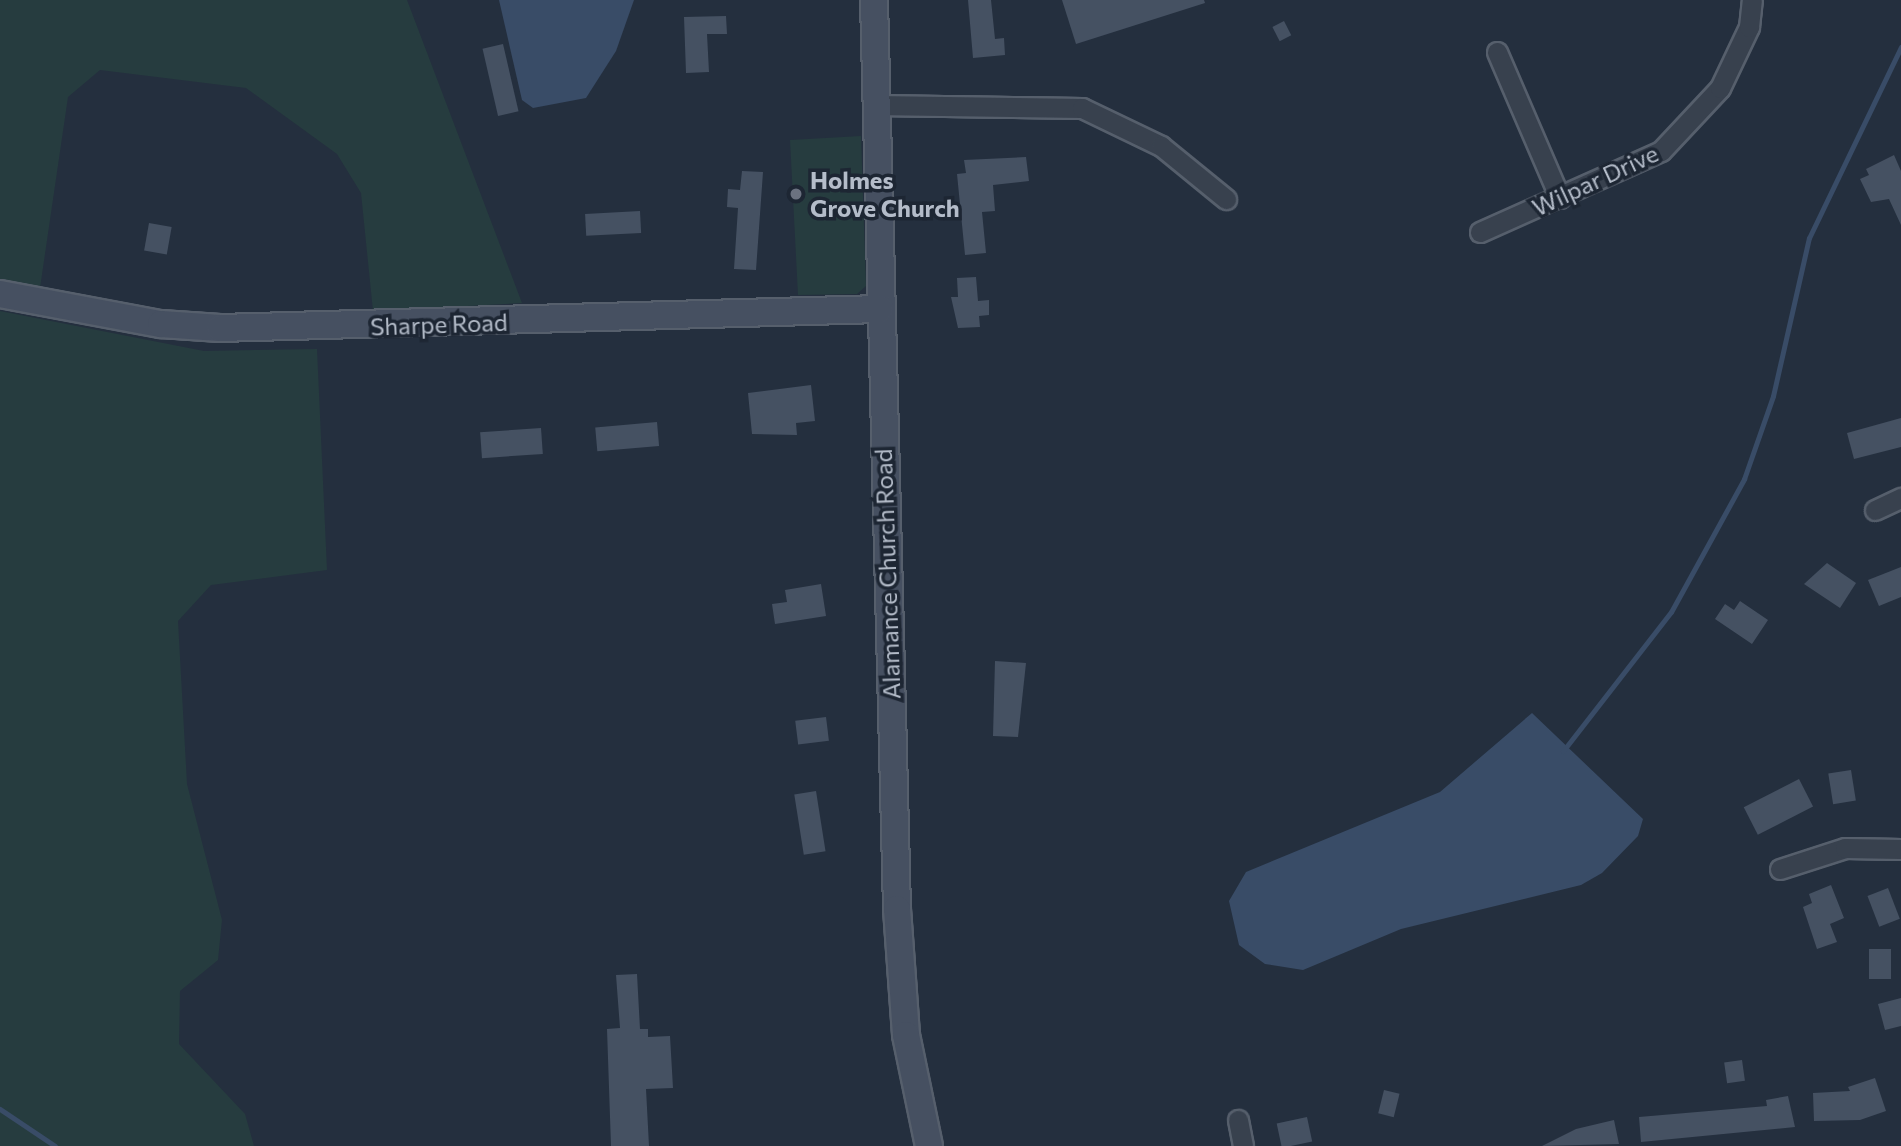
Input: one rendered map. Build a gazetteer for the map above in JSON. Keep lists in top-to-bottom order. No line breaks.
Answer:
{"streets":{"main road":["Sharpe Road","Alamance Church Road"],"street":["Wilpar Drive"]},"crossings":[["Sharpe Road","Alamance Church Road"]],"places":["Holmes Grove Church"]}
